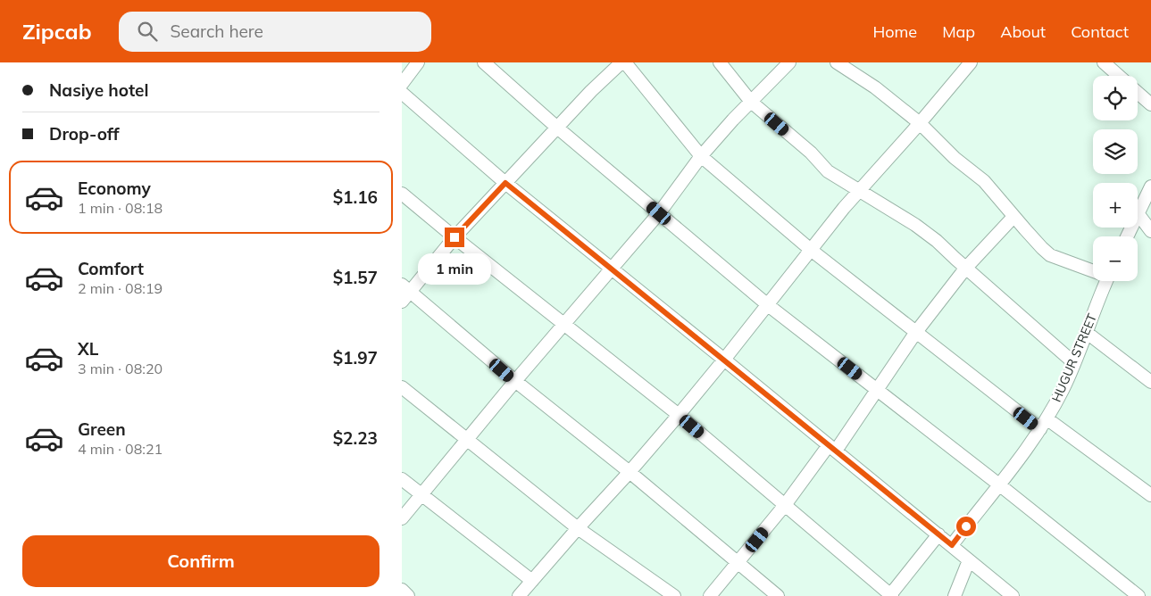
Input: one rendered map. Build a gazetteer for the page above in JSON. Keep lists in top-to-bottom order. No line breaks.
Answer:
{"streets":{"street":["HUGUR STREET"]},"page":{"header":"Zipcab","search":"Search here","nav":["Home","Map","About","Contact"],"banner":["Nasiye hotel","Drop-off"],"map_buttons":["+","−"],"list":[{"name":"Economy","note":"1 min · 08:18","value":"$1.16"},{"name":"Comfort","note":"2 min · 08:19","value":"$1.57"},{"name":"XL","note":"3 min · 08:20","value":"$1.97"},{"name":"Green","note":"4 min · 08:21","value":"$2.23"}],"bubble":"1 min","buttons":"Confirm"}}
